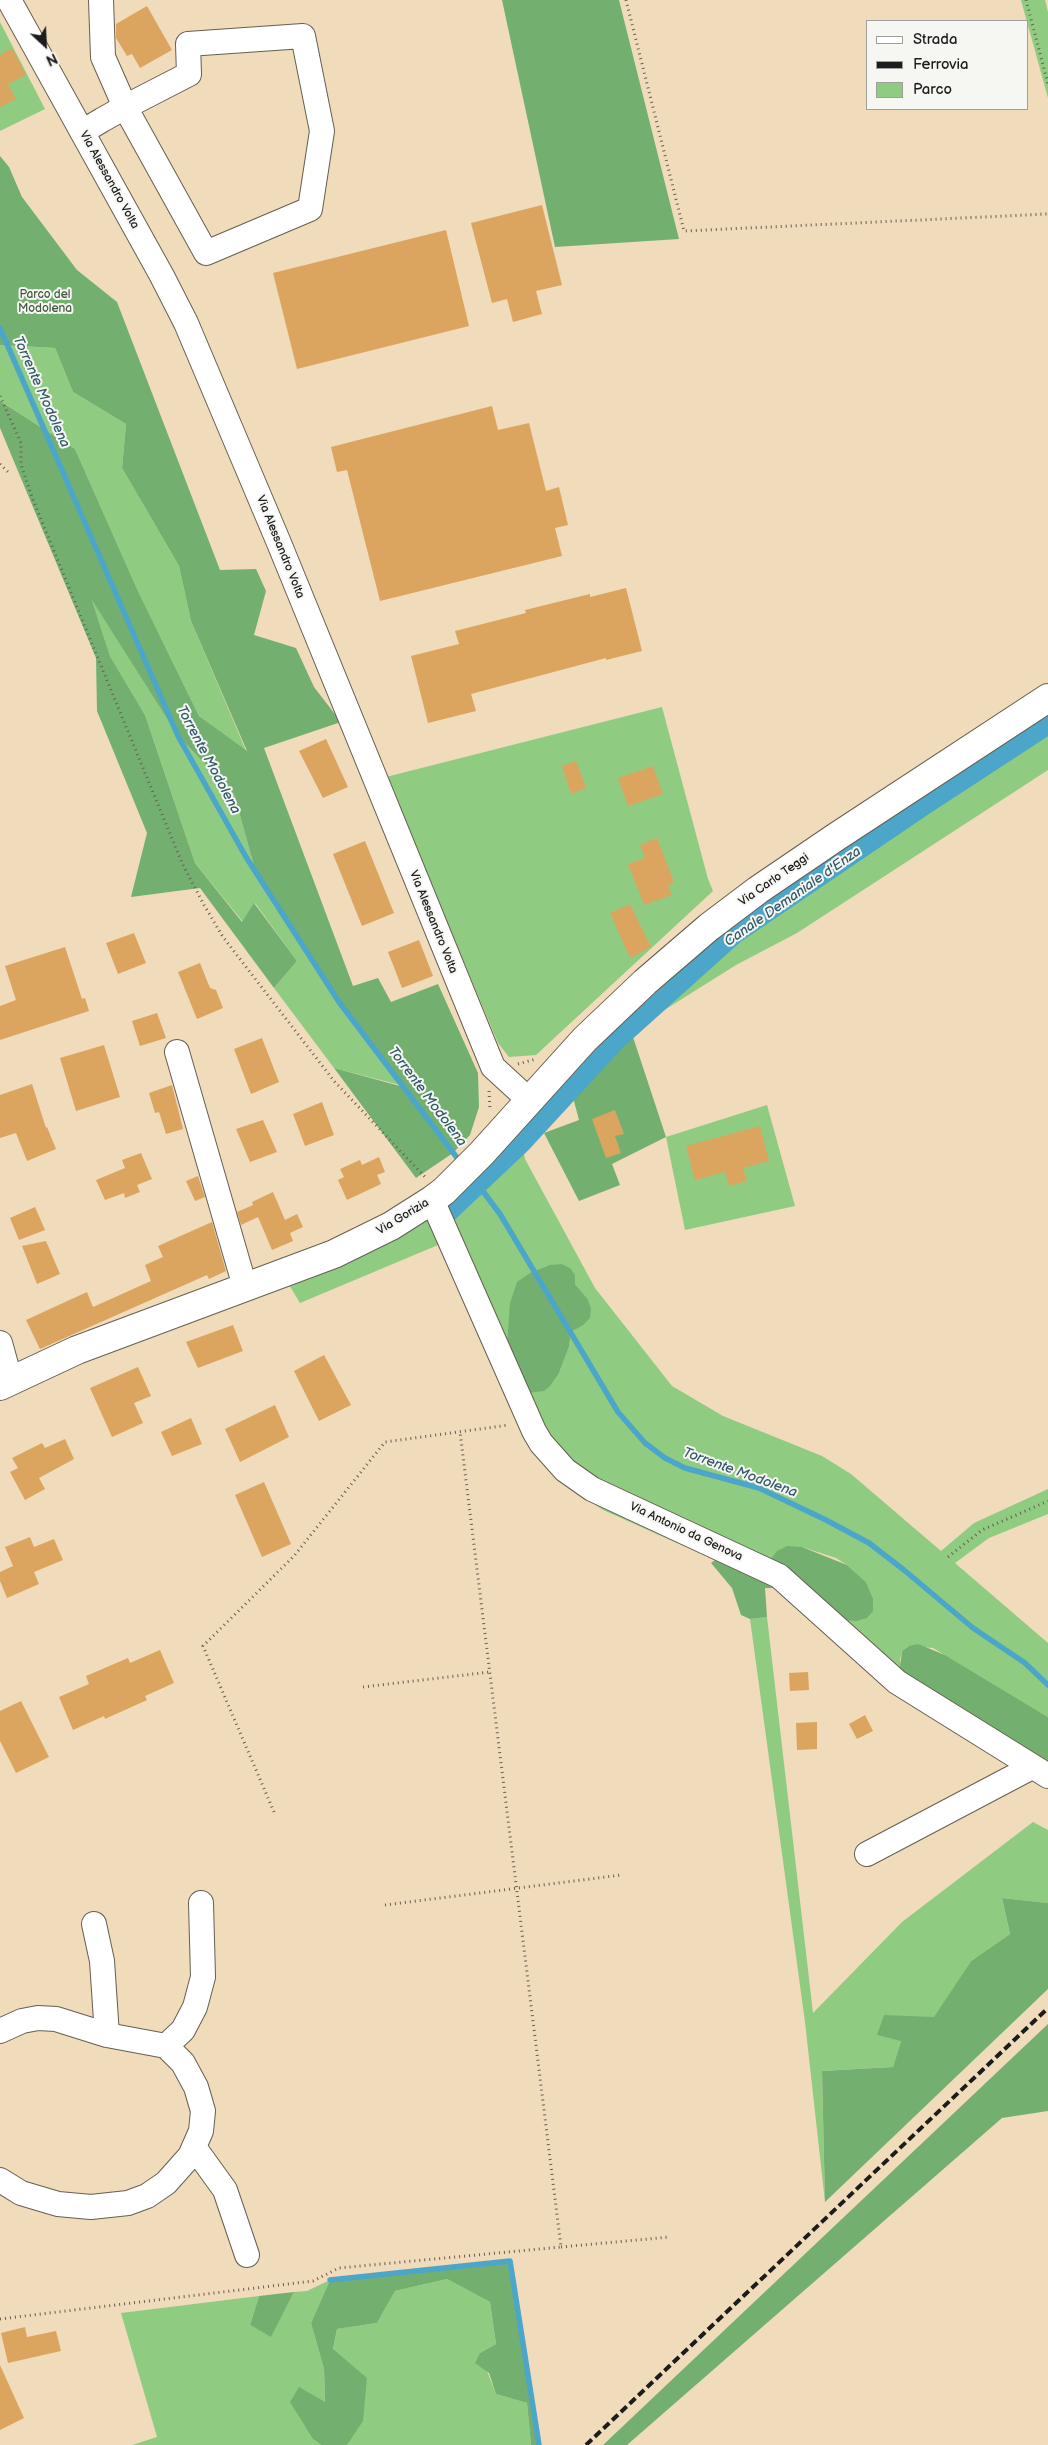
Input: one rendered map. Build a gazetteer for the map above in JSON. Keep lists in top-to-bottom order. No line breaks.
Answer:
{"streets":{"main road":["Via Carlo Teggi","Via Gorizia"],"street":["Via Alessandro Volta","Via Antonio da Genova"]},"crossings":[["Via Alessandro Volta","Via Carlo Teggi"],["Via Alessandro Volta","Via Gorizia"],["Via Carlo Teggi","Via Gorizia"],["Via Gorizia","Via Antonio da Genova"]],"water":["Torrente Modolena","Canale Demaniale d'Enza"],"parks":["Parco del Modolena"],"legend":["Strada","Ferrovia","Parco"],"north":"bottom right"}
